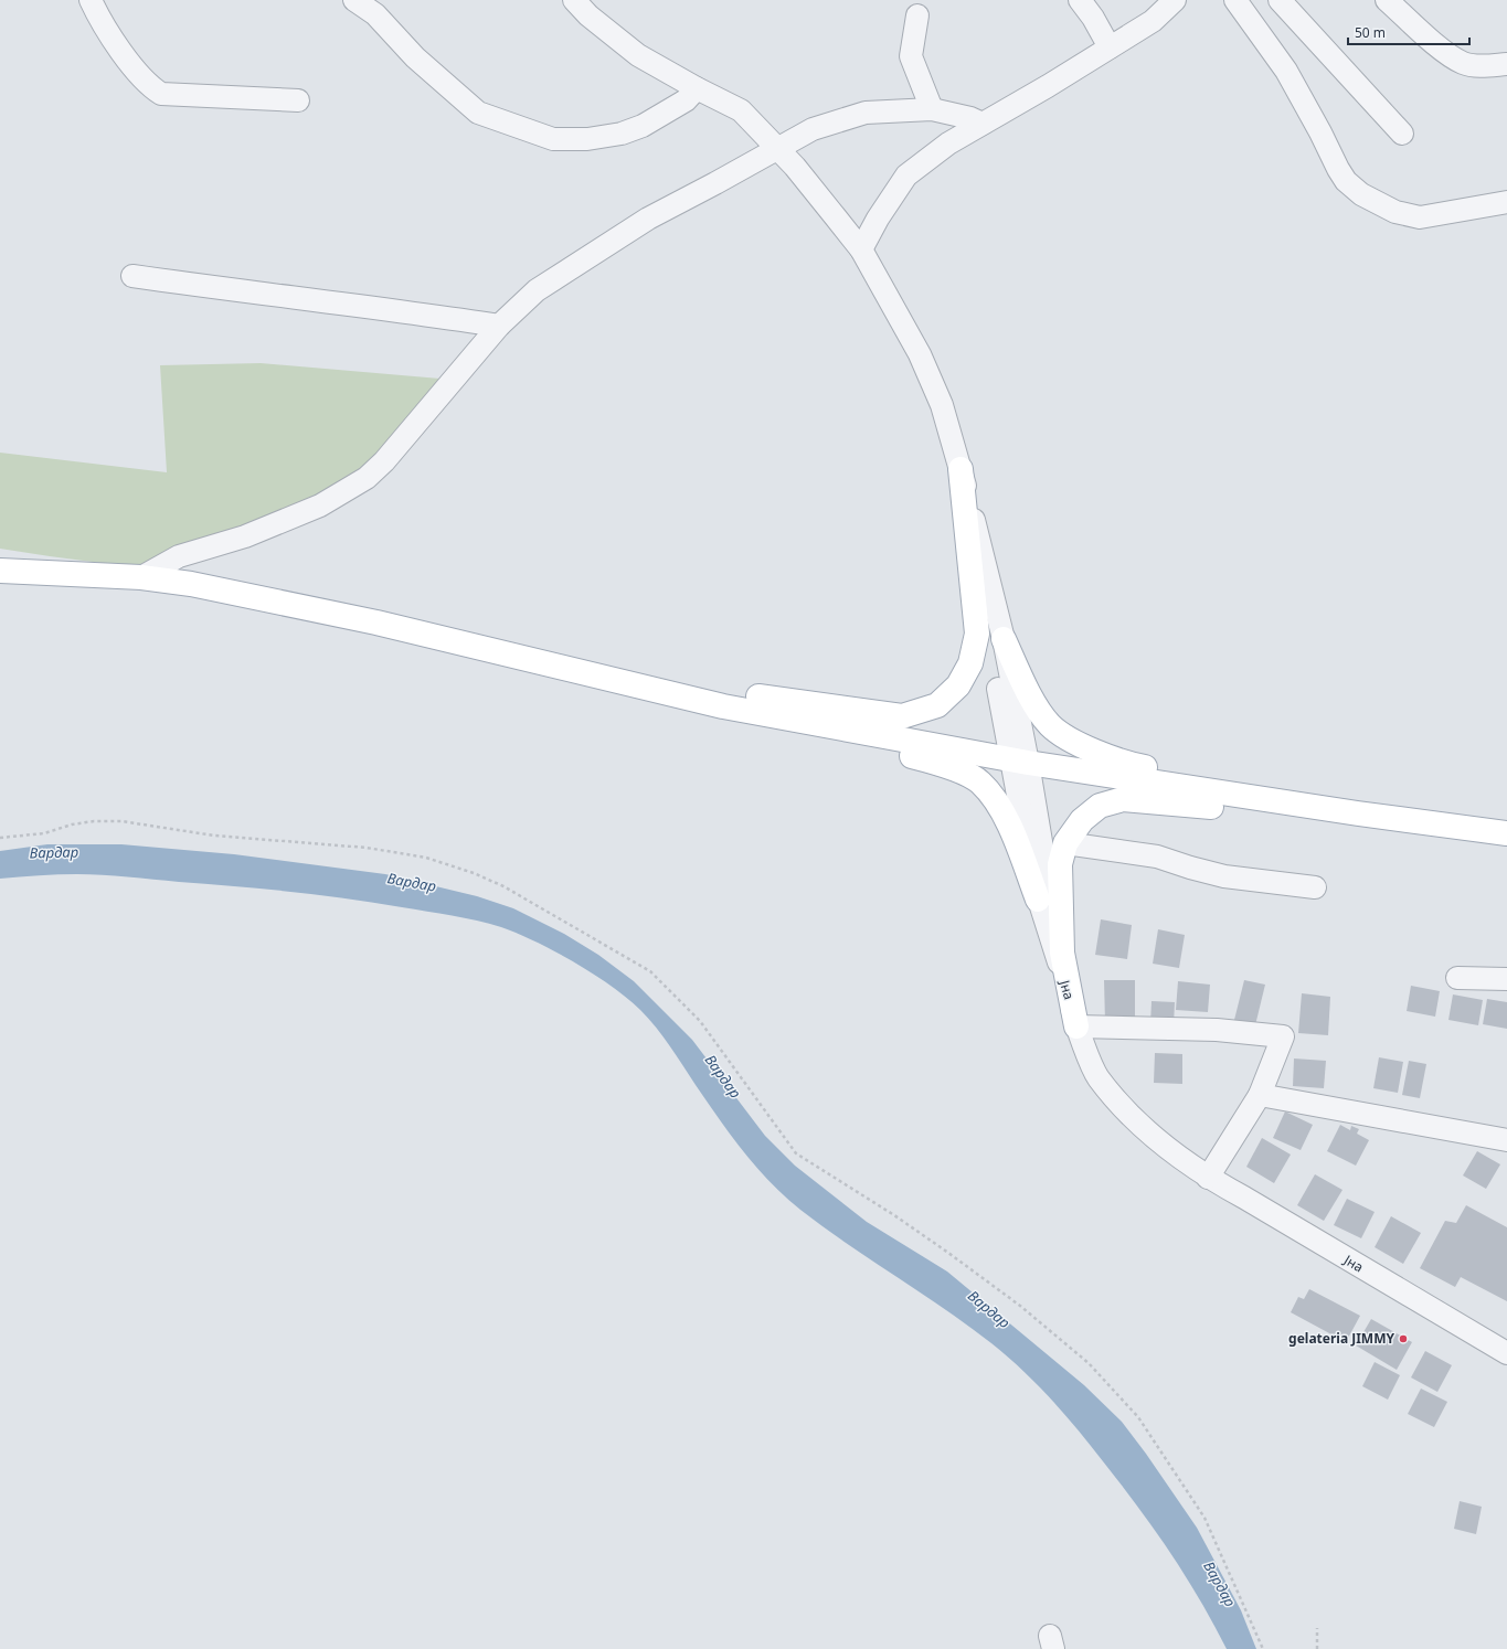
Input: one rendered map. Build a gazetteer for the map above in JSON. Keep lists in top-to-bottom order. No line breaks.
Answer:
{"streets":{"street":["Јна"]},"water":["Вардар"],"places":["gelateria JIMMY"],"scale_bar":"50 m"}
